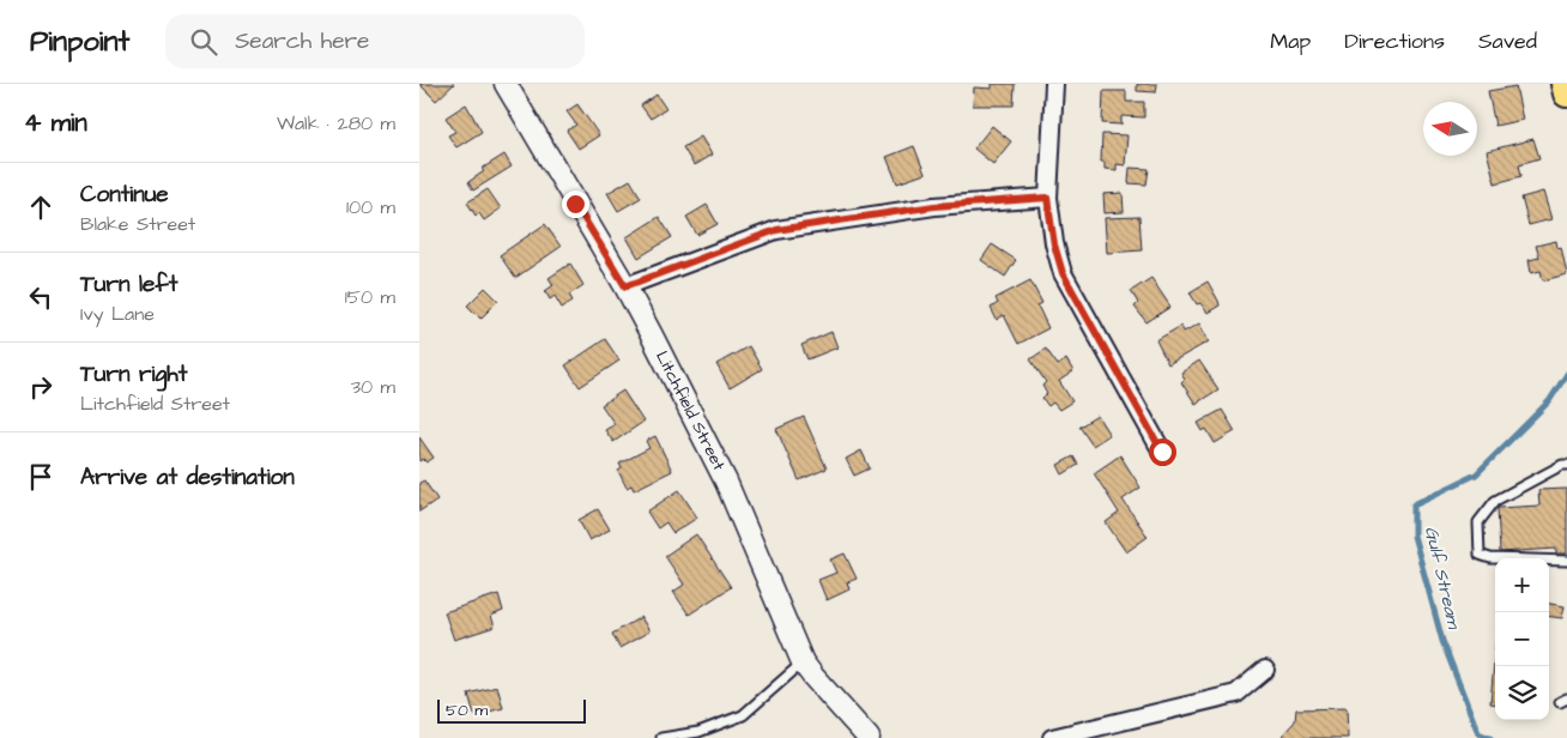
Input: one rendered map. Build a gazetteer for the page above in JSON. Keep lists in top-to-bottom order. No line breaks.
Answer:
{"streets":{"street":["Litchfield Street"]},"water":["Gulf Stream"],"scale_bar":"50 m","north":"left","page":{"header":"Pinpoint","search":"Search here","nav":["Map","Directions","Saved"],"heading":["4 min","Walk · 280 m"],"list":[["Continue","Blake Street","100 m"],["Turn left","Ivy Lane","150 m"],["Turn right","Litchfield Street","30 m"],"Arrive at destination"],"map_buttons":["+","−"],"scale":"50 m"}}
